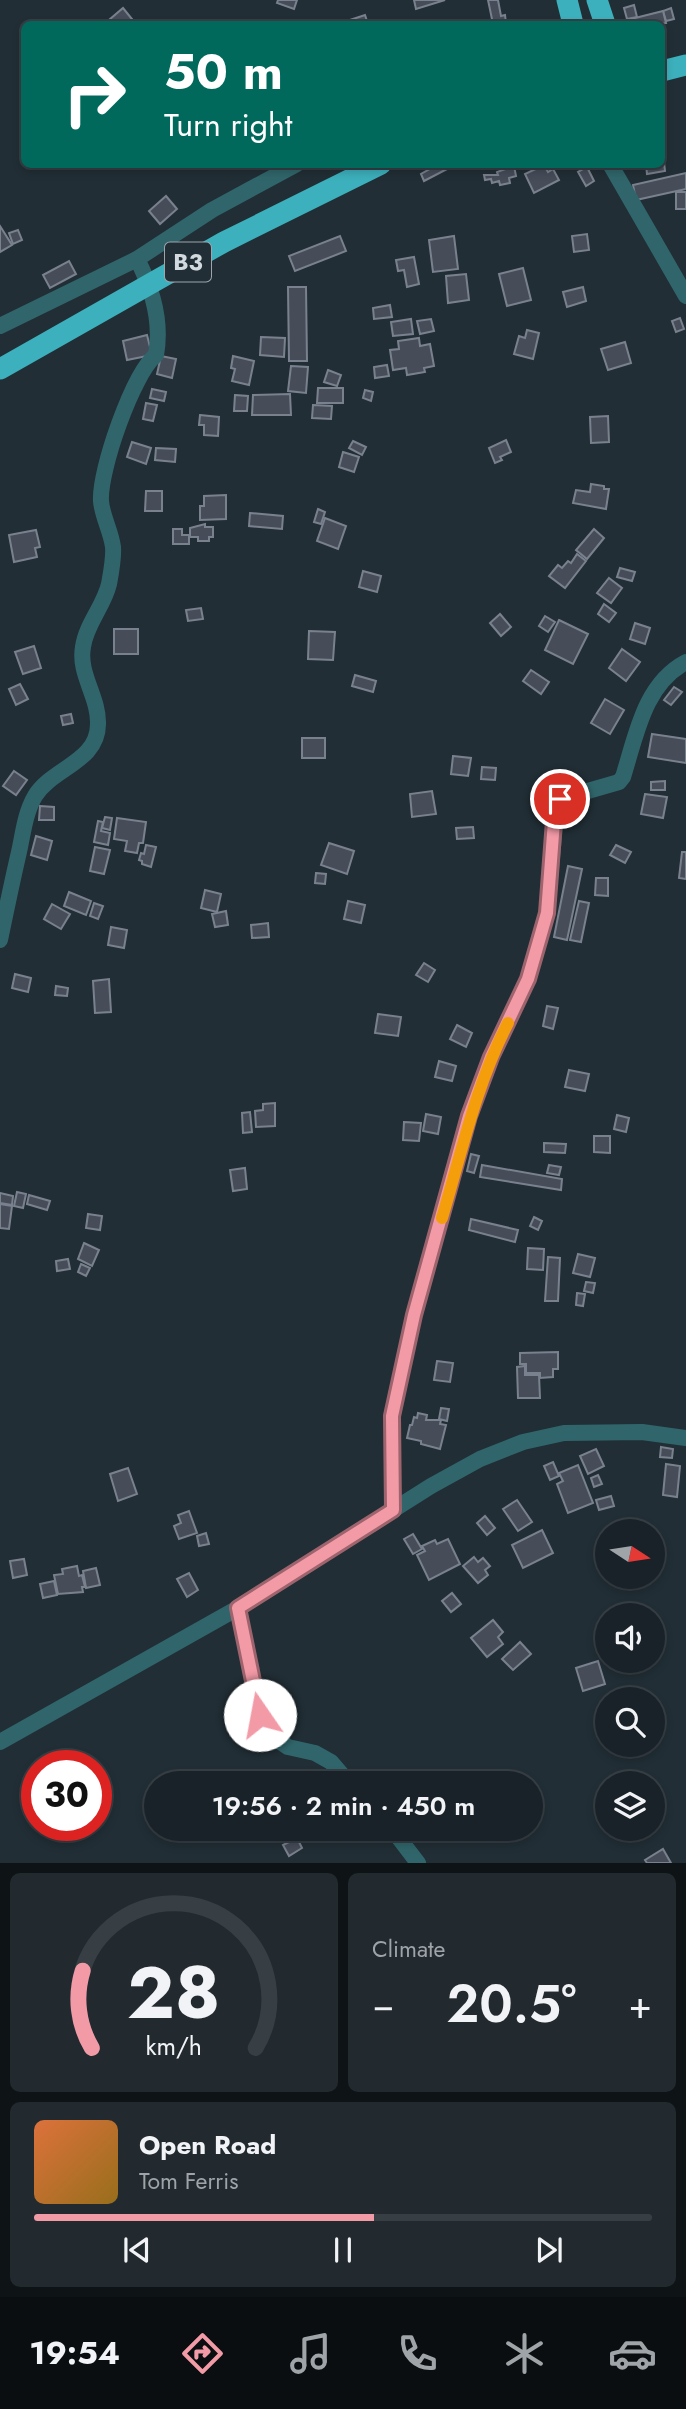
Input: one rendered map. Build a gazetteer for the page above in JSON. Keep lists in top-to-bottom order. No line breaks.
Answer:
{"streets":{"highway":["B3"]},"north":"right","page":{"turn":["50 m","Turn right"],"limit":"30","trip":"19:56 · 2 min · 450 m","tile":"Climate","heat":["−","20.5°","+"],"song":["Open Road","Tom Ferris"],"tabs":"19:54","gauge":["28","km/h"]}}
